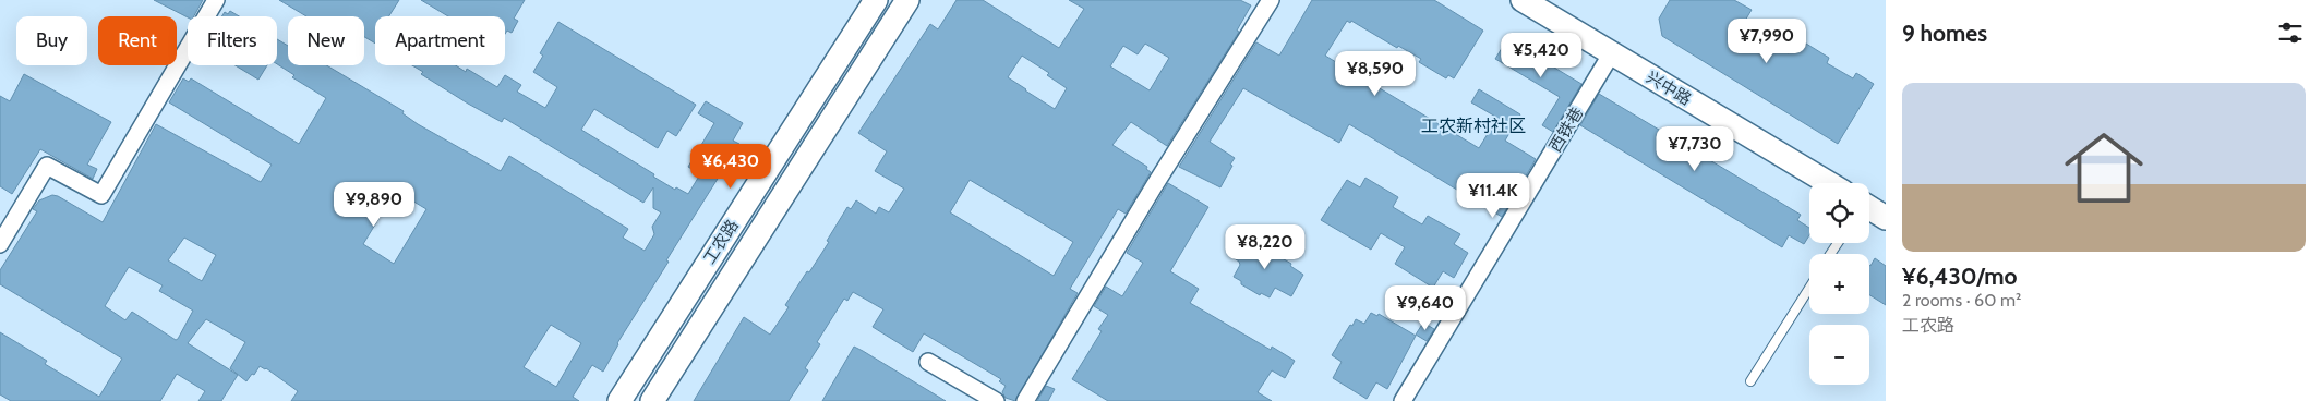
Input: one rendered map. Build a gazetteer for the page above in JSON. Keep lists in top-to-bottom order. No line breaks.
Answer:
{"streets":{"main road":["兴中路","工农路"],"street":["西铁巷"]},"crossings":[["兴中路","西铁巷"]],"districts":["工农新村社区"],"page":{"heading":"9 homes","chip":["Buy","Rent","Filters","New","Apartment"],"price":["¥7,990","¥5,420","¥8,590","¥7,730","¥6,430","¥11.4K","¥9,890","¥8,220","¥9,640"],"list":[{"name":"¥6,430/mo","note":"2 rooms · 60 m² · 工农路"}],"map_buttons":["+","−"]}}
